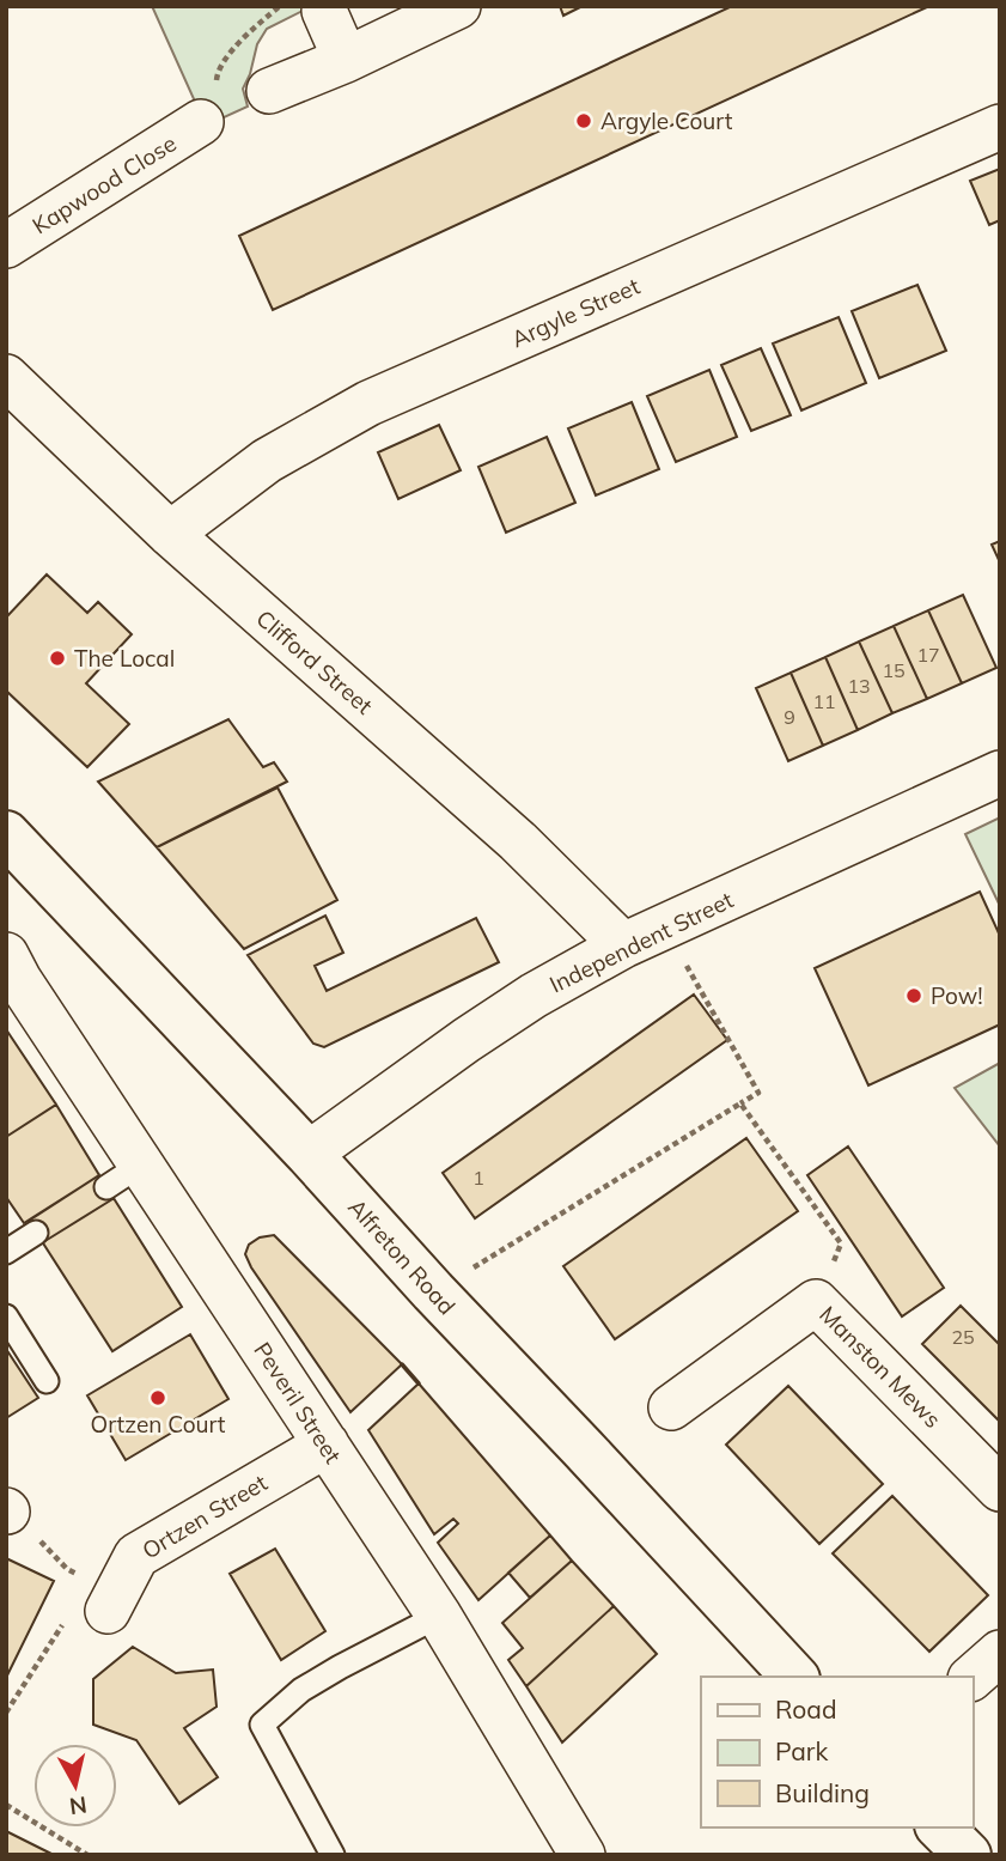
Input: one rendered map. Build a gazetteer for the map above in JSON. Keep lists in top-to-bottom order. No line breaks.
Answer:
{"streets":{"main road":["Alfreton Road"],"street":["Kapwood Close","Argyle Street","Clifford Street","Independent Street","Manston Mews","Peveril Street","Ortzen Street"]},"crossings":[["Argyle Street","Clifford Street"],["Clifford Street","Independent Street"],["Independent Street","Alfreton Road"],["Peveril Street","Ortzen Street"]],"places":["Argyle Court","The Local","Pow!","Ortzen Court"],"house_numbers":["17","15","13","11","9","1","25"],"legend":["Road","Park","Building"],"north":"bottom"}
